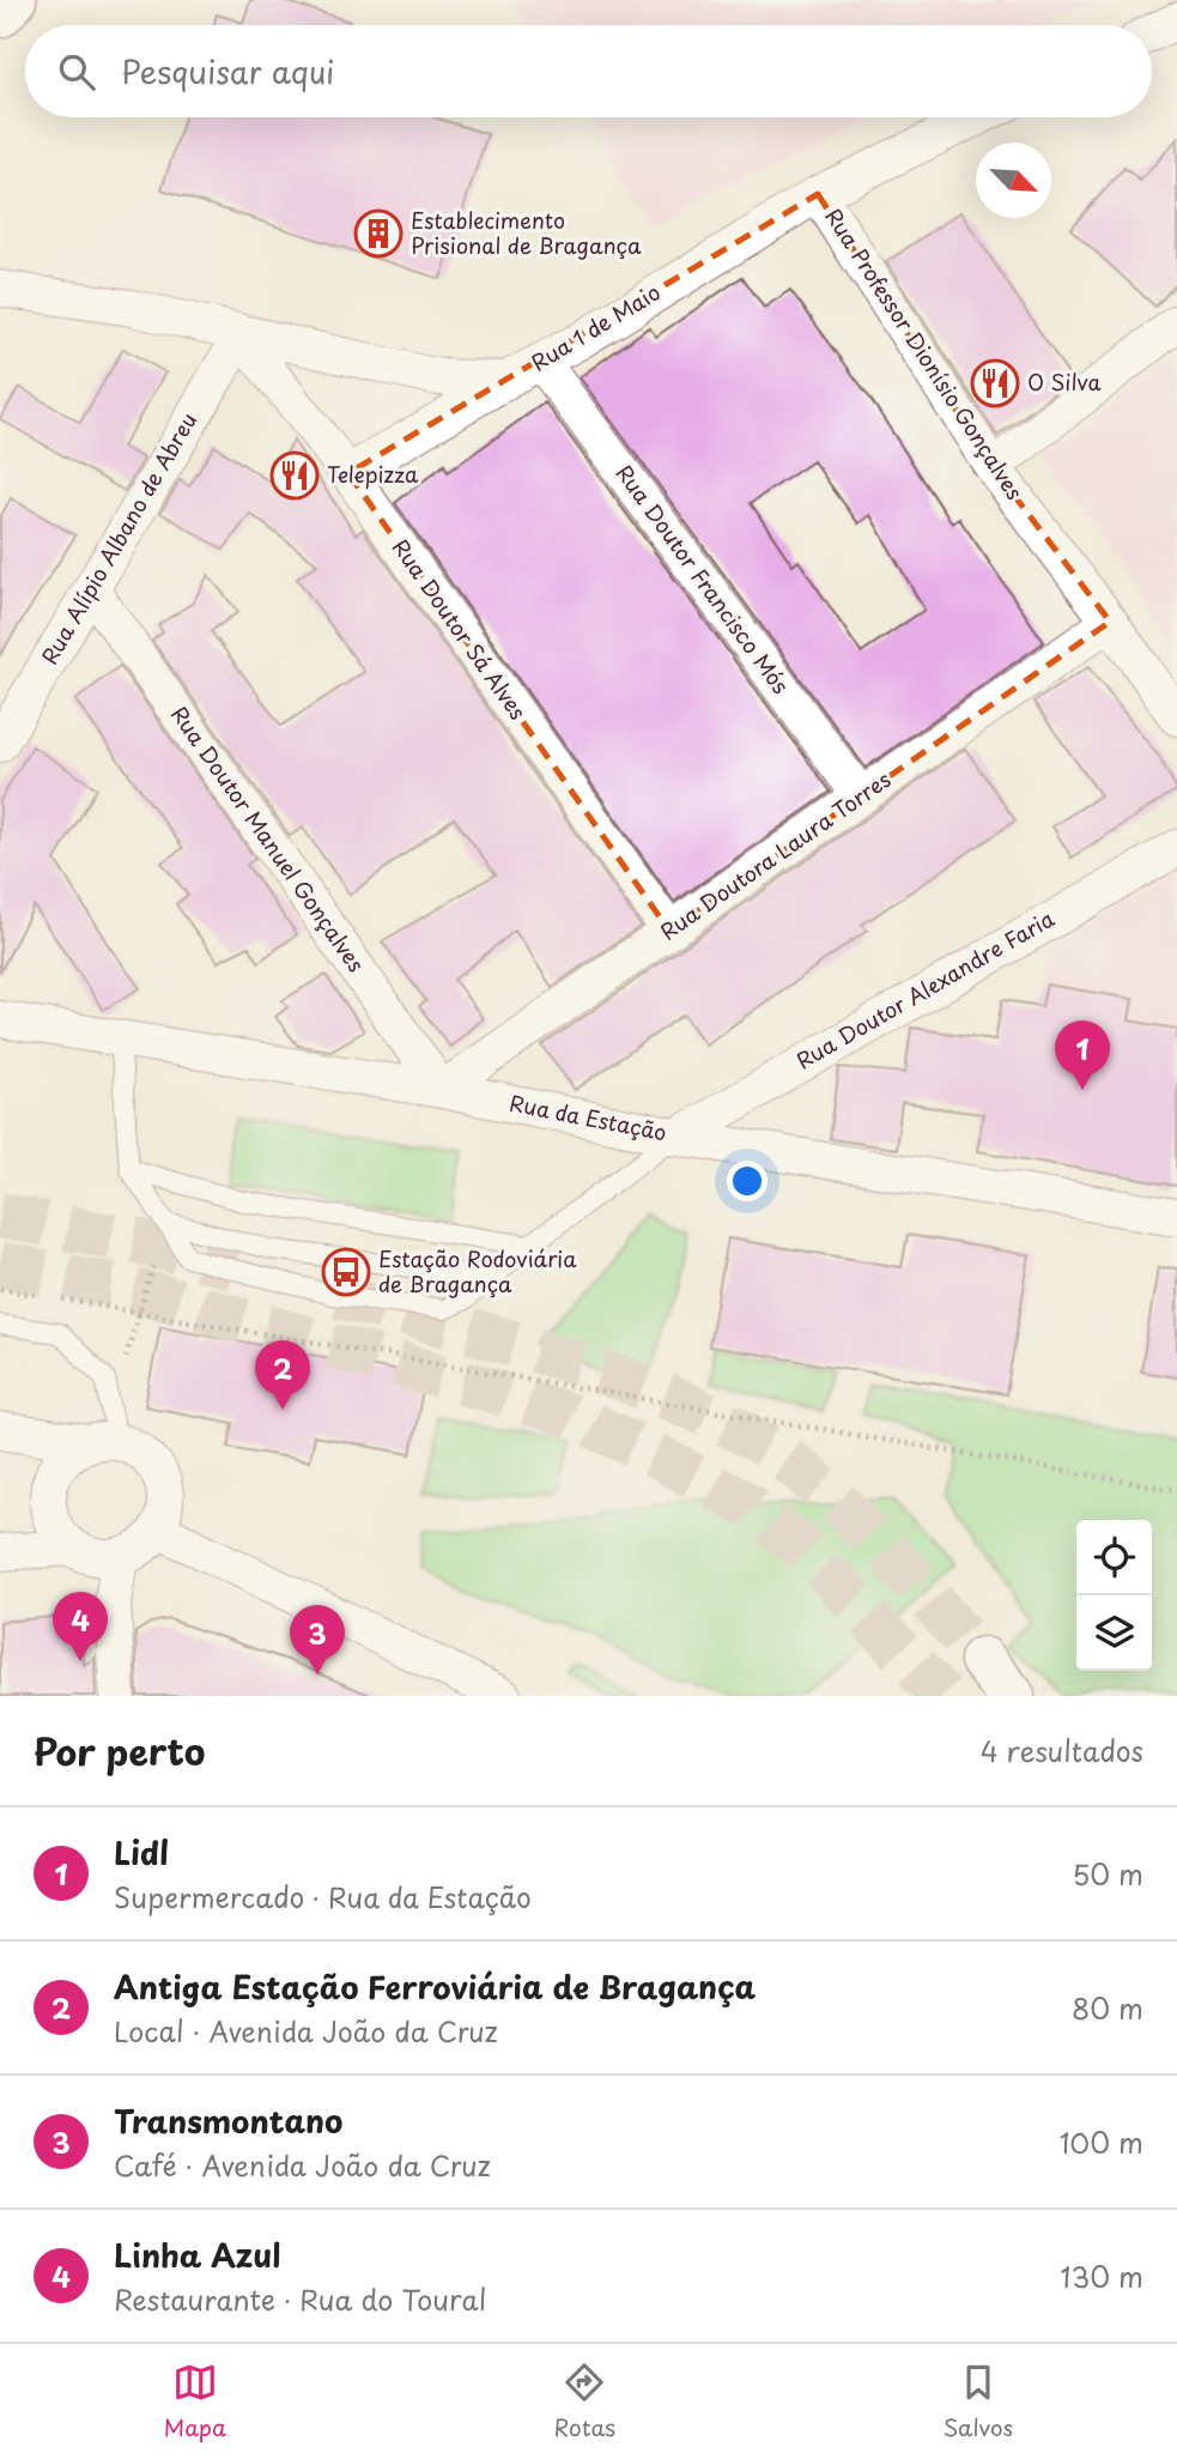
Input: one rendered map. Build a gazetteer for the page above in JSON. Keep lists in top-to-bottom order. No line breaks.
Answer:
{"streets":{"street":["Rua 1 de Maio","Rua Professor Dionísio Gonçalves","Rua Alípio Albano de Abreu","Rua Doutor Francisco Mós","Rua Doutor Sá Alves","Rua Doutor Manuel Gonçalves","Rua Doutora Laura Torres","Rua Doutor Alexandre Faria","Rua da Estação"]},"crossings":[["Rua 1 de Maio","Rua Professor Dionísio Gonçalves"],["Rua 1 de Maio","Rua Alípio Albano de Abreu"],["Rua 1 de Maio","Rua Doutor Francisco Mós"],["Rua 1 de Maio","Rua Doutor Sá Alves"],["Rua Professor Dionísio Gonçalves","Rua Doutora Laura Torres"],["Rua Alípio Albano de Abreu","Rua Doutor Sá Alves"],["Rua Alípio Albano de Abreu","Rua Doutor Manuel Gonçalves"],["Rua Doutor Francisco Mós","Rua Doutora Laura Torres"],["Rua Doutor Sá Alves","Rua Doutora Laura Torres"],["Rua Doutor Manuel Gonçalves","Rua Doutora Laura Torres"],["Rua Doutor Manuel Gonçalves","Rua da Estação"],["Rua Doutora Laura Torres","Rua da Estação"],["Rua Doutor Alexandre Faria","Rua da Estação"]],"places":{"building":["Establecimento Prisional de Bragança"],"restaurant":["O Silva","Telepizza"],"bus stop":["Estação Rodoviária de Bragança"]},"north":"bottom right","page":{"search":"Pesquisar aqui","pins":["1","2","4","3"],"heading":["Por perto","4 resultados"],"list":[{"mark":"1","name":"Lidl","note":"Supermercado · Rua da Estação","value":"50 m"},{"mark":"2","name":"Antiga Estação Ferroviária de Bragança","note":"Local · Avenida João da Cruz","value":"80 m"},{"mark":"3","name":"Transmontano","note":"Café · Avenida João da Cruz","value":"100 m"},{"mark":"4","name":"Linha Azul","note":"Restaurante · Rua do Toural","value":"130 m"}],"nav":["Mapa","Rotas","Salvos"]}}
